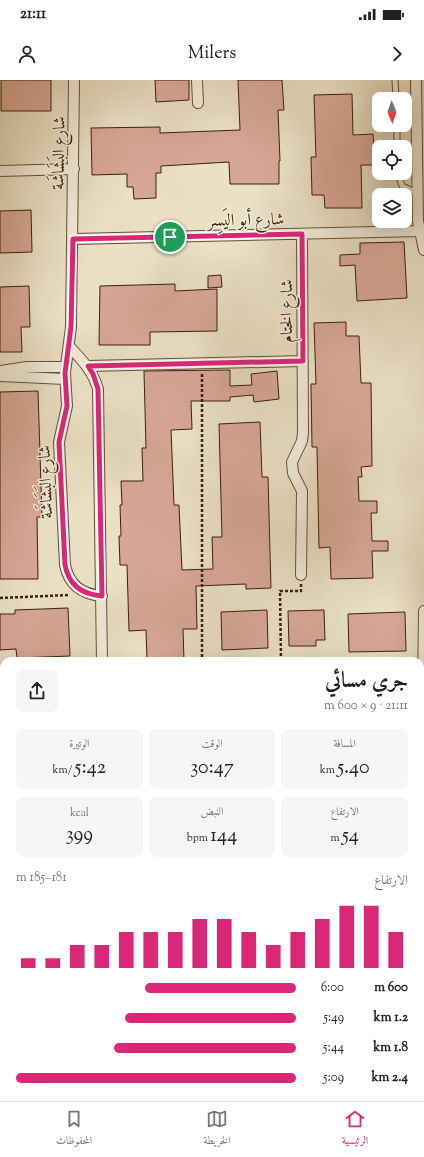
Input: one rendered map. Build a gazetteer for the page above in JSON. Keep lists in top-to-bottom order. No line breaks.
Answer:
{"streets":{"street":["شارع البَشَاشَة","شارع أبو اليَسِر","شارع الختام"]},"crossings":[["شارع البَشَاشَة","شارع أبو اليَسِر"],["شارع أبو اليَسِر","شارع الختام"]],"north":"bottom","page":{"status":"21:11","header":"Milers","heading":["جري مسائي","21:11 · 9 × 600 m"],"stats":[["المسافة","5.40 km"],["الوقت","30:47"],["الوتيرة","5:42 /km"],["الارتفاع","54 m"],["النبض","144 bpm"],["kcal","399"]],"chart":["الارتفاع","181–185 m"],"list":[{"name":"600 m","note":"6:00"},{"name":"1.2 km","note":"5:49"},{"name":"1.8 km","note":"5:44"},{"name":"2.4 km","note":"5:09"}],"tabs":["الرئيسية","الخريطة","المحفوظات"]}}
